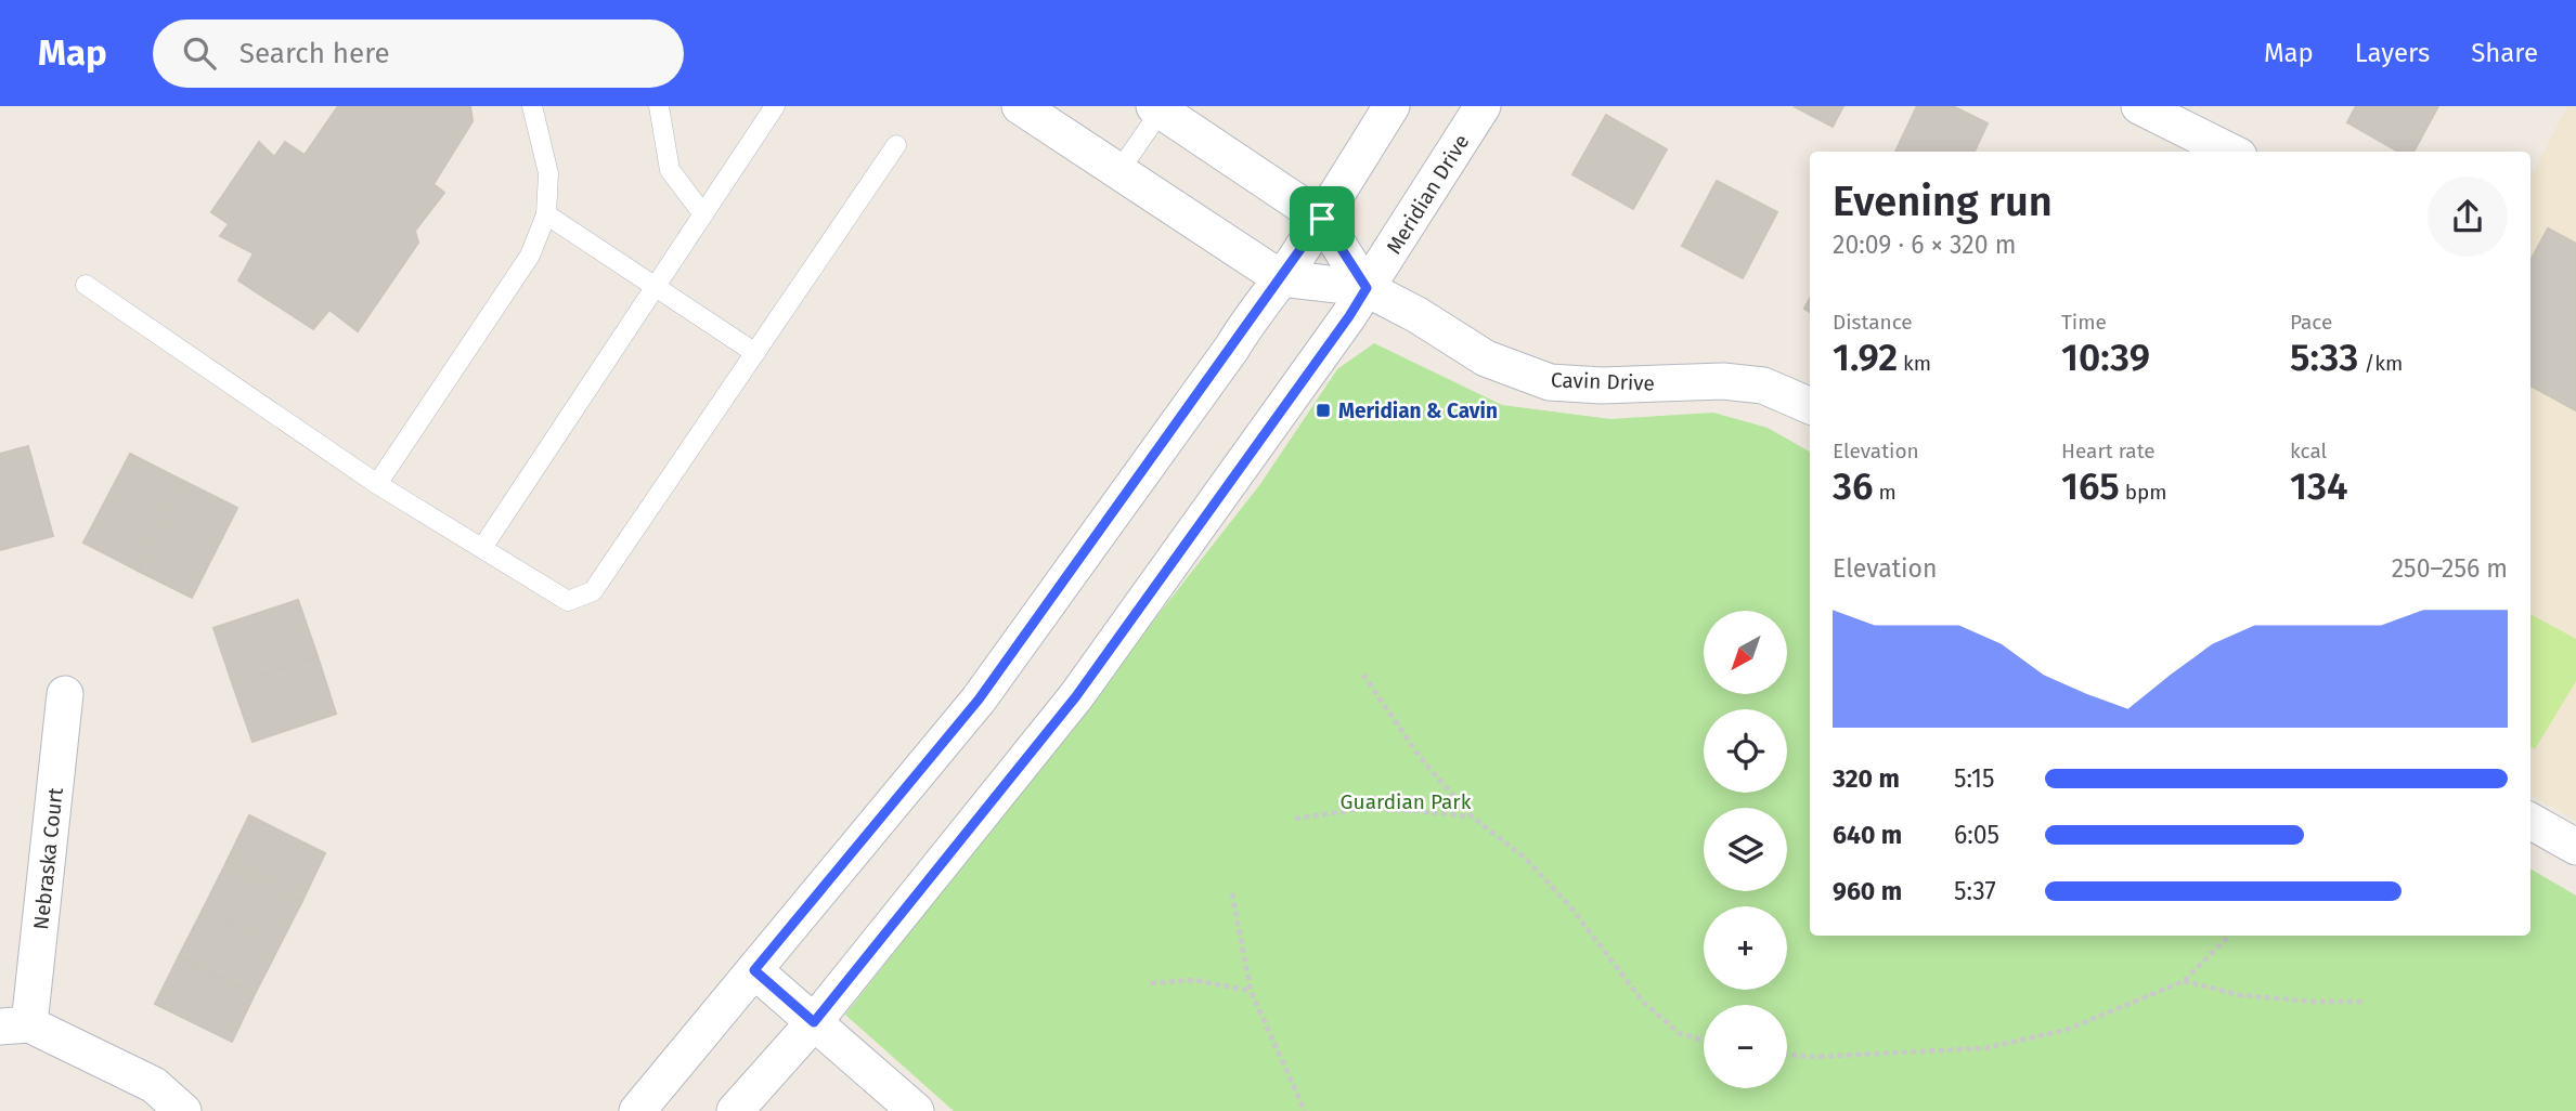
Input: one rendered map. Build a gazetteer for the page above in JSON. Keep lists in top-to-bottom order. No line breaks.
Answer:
{"streets":{"street":["Meridian Drive","Cavin Drive","Nebraska Court"]},"crossings":[["Meridian Drive","Cavin Drive"]],"parks":["Guardian Park"],"places":{"transit":["Meridian & Cavin"]},"north":"bottom left","page":{"header":"Map","search":"Search here","nav":["Map","Layers","Share"],"heading":["Evening run","20:09 · 6 × 320 m"],"stats":[["Distance","1.92 km"],["Time","10:39"],["Pace","5:33 /km"],["Elevation","36 m"],["Heart rate","165 bpm"],["kcal","134"]],"chart":["Elevation","250–256 m"],"map_buttons":["+","−"],"list":[{"name":"320 m","note":"5:15"},{"name":"640 m","note":"6:05"},{"name":"960 m","note":"5:37"}]}}
